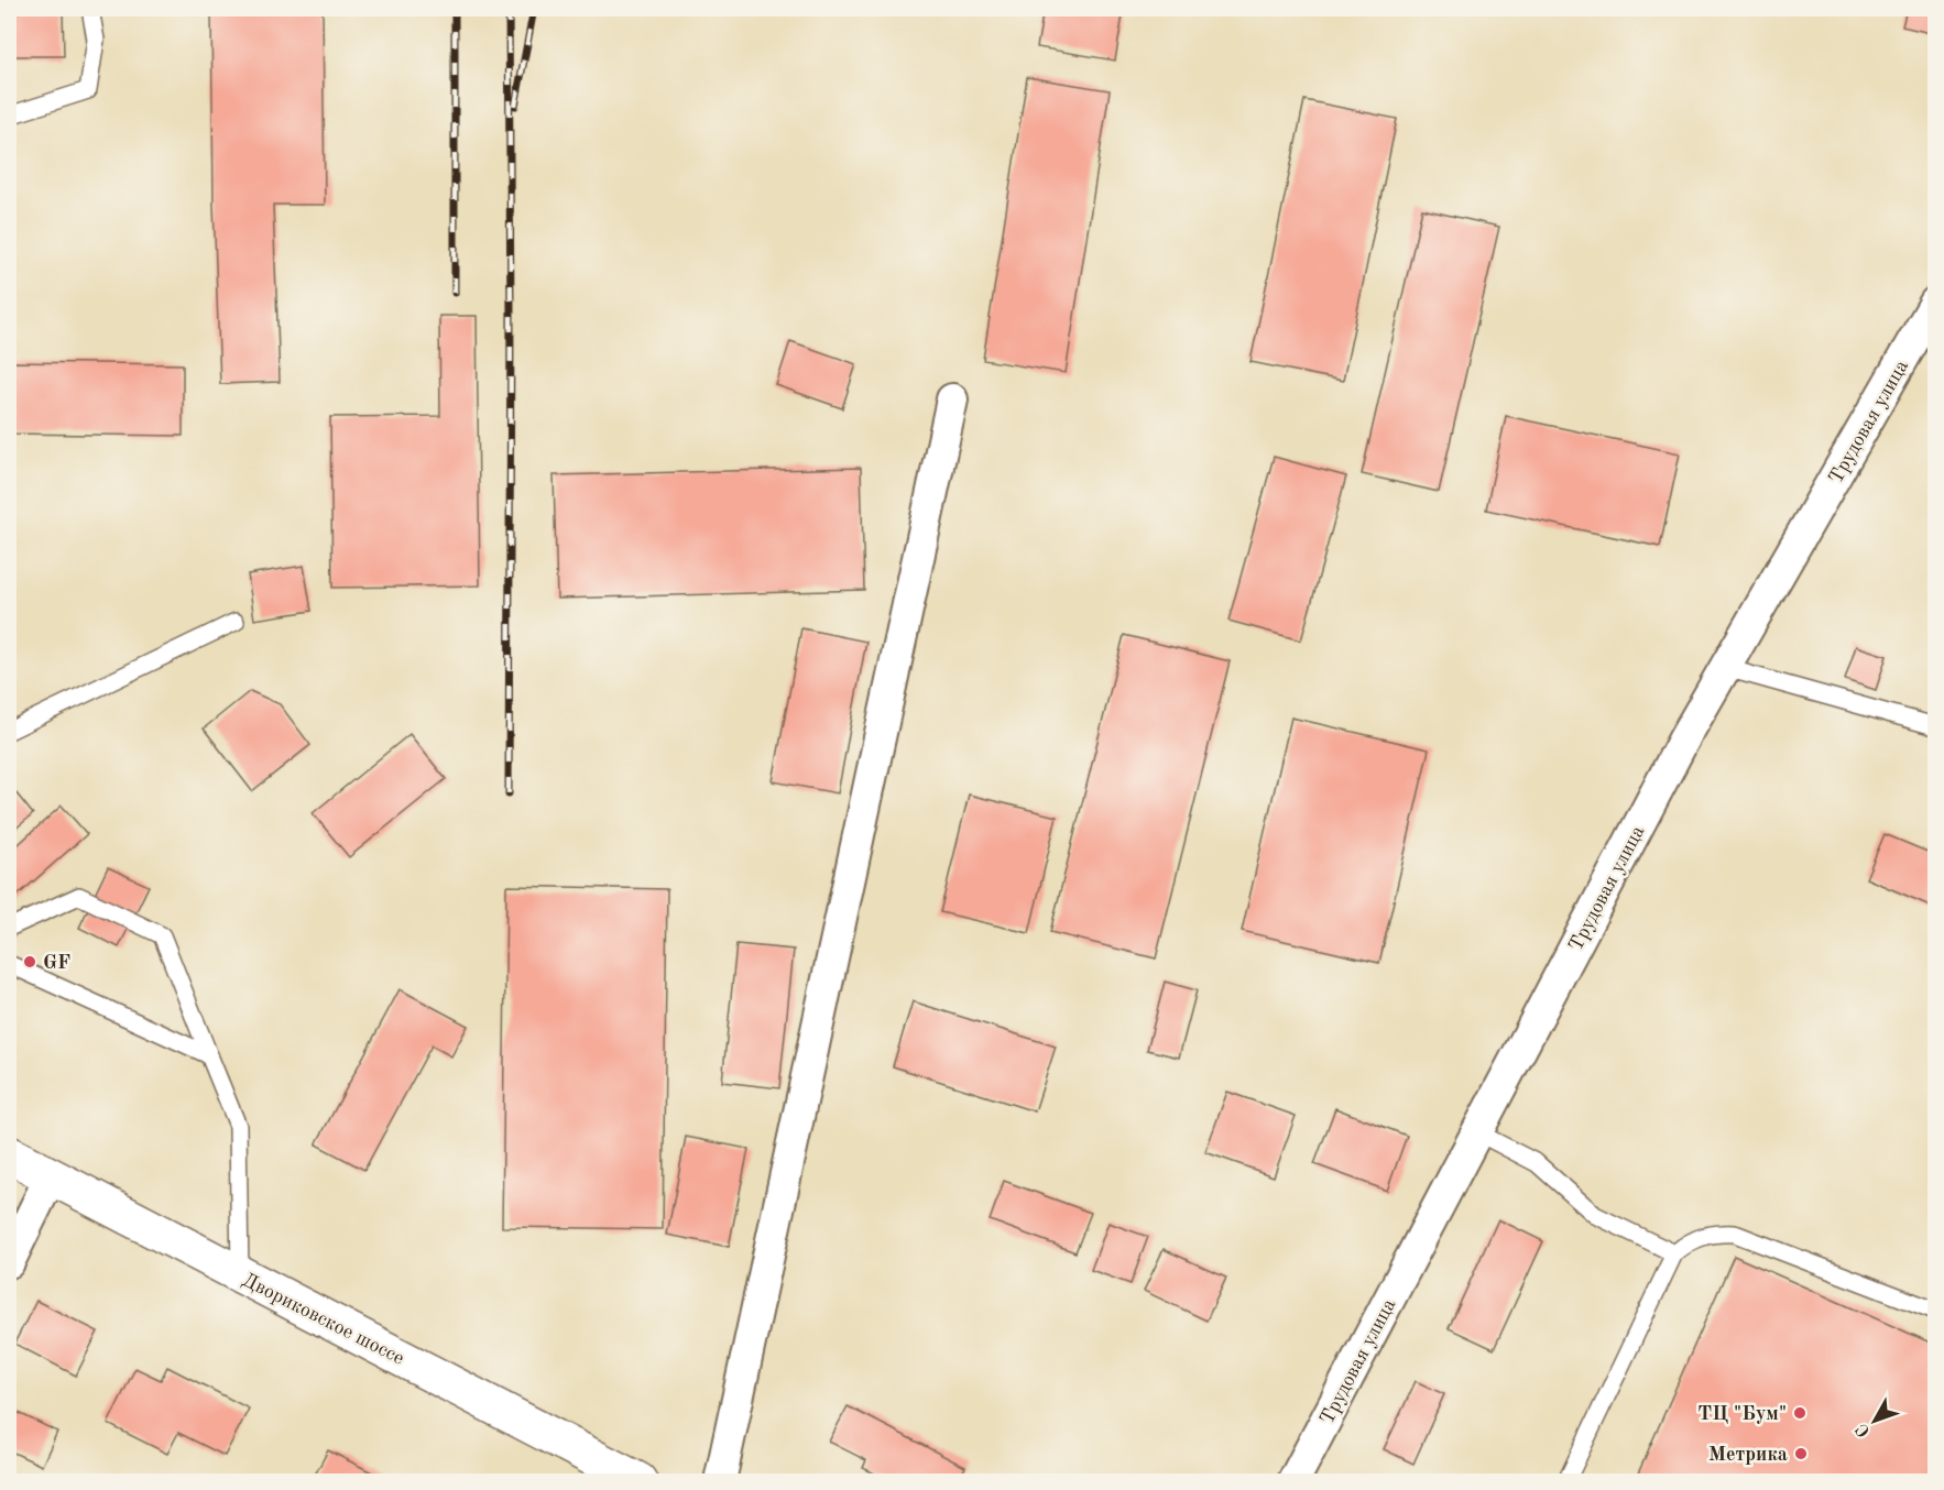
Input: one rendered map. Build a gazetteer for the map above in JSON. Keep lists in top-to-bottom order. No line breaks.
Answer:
{"streets":{"main road":["Двориковское шоссе"],"street":["Трудовая улица"]},"places":["GF","ТЦ \"Бум\"","Метрика"],"north":"bottom left"}
